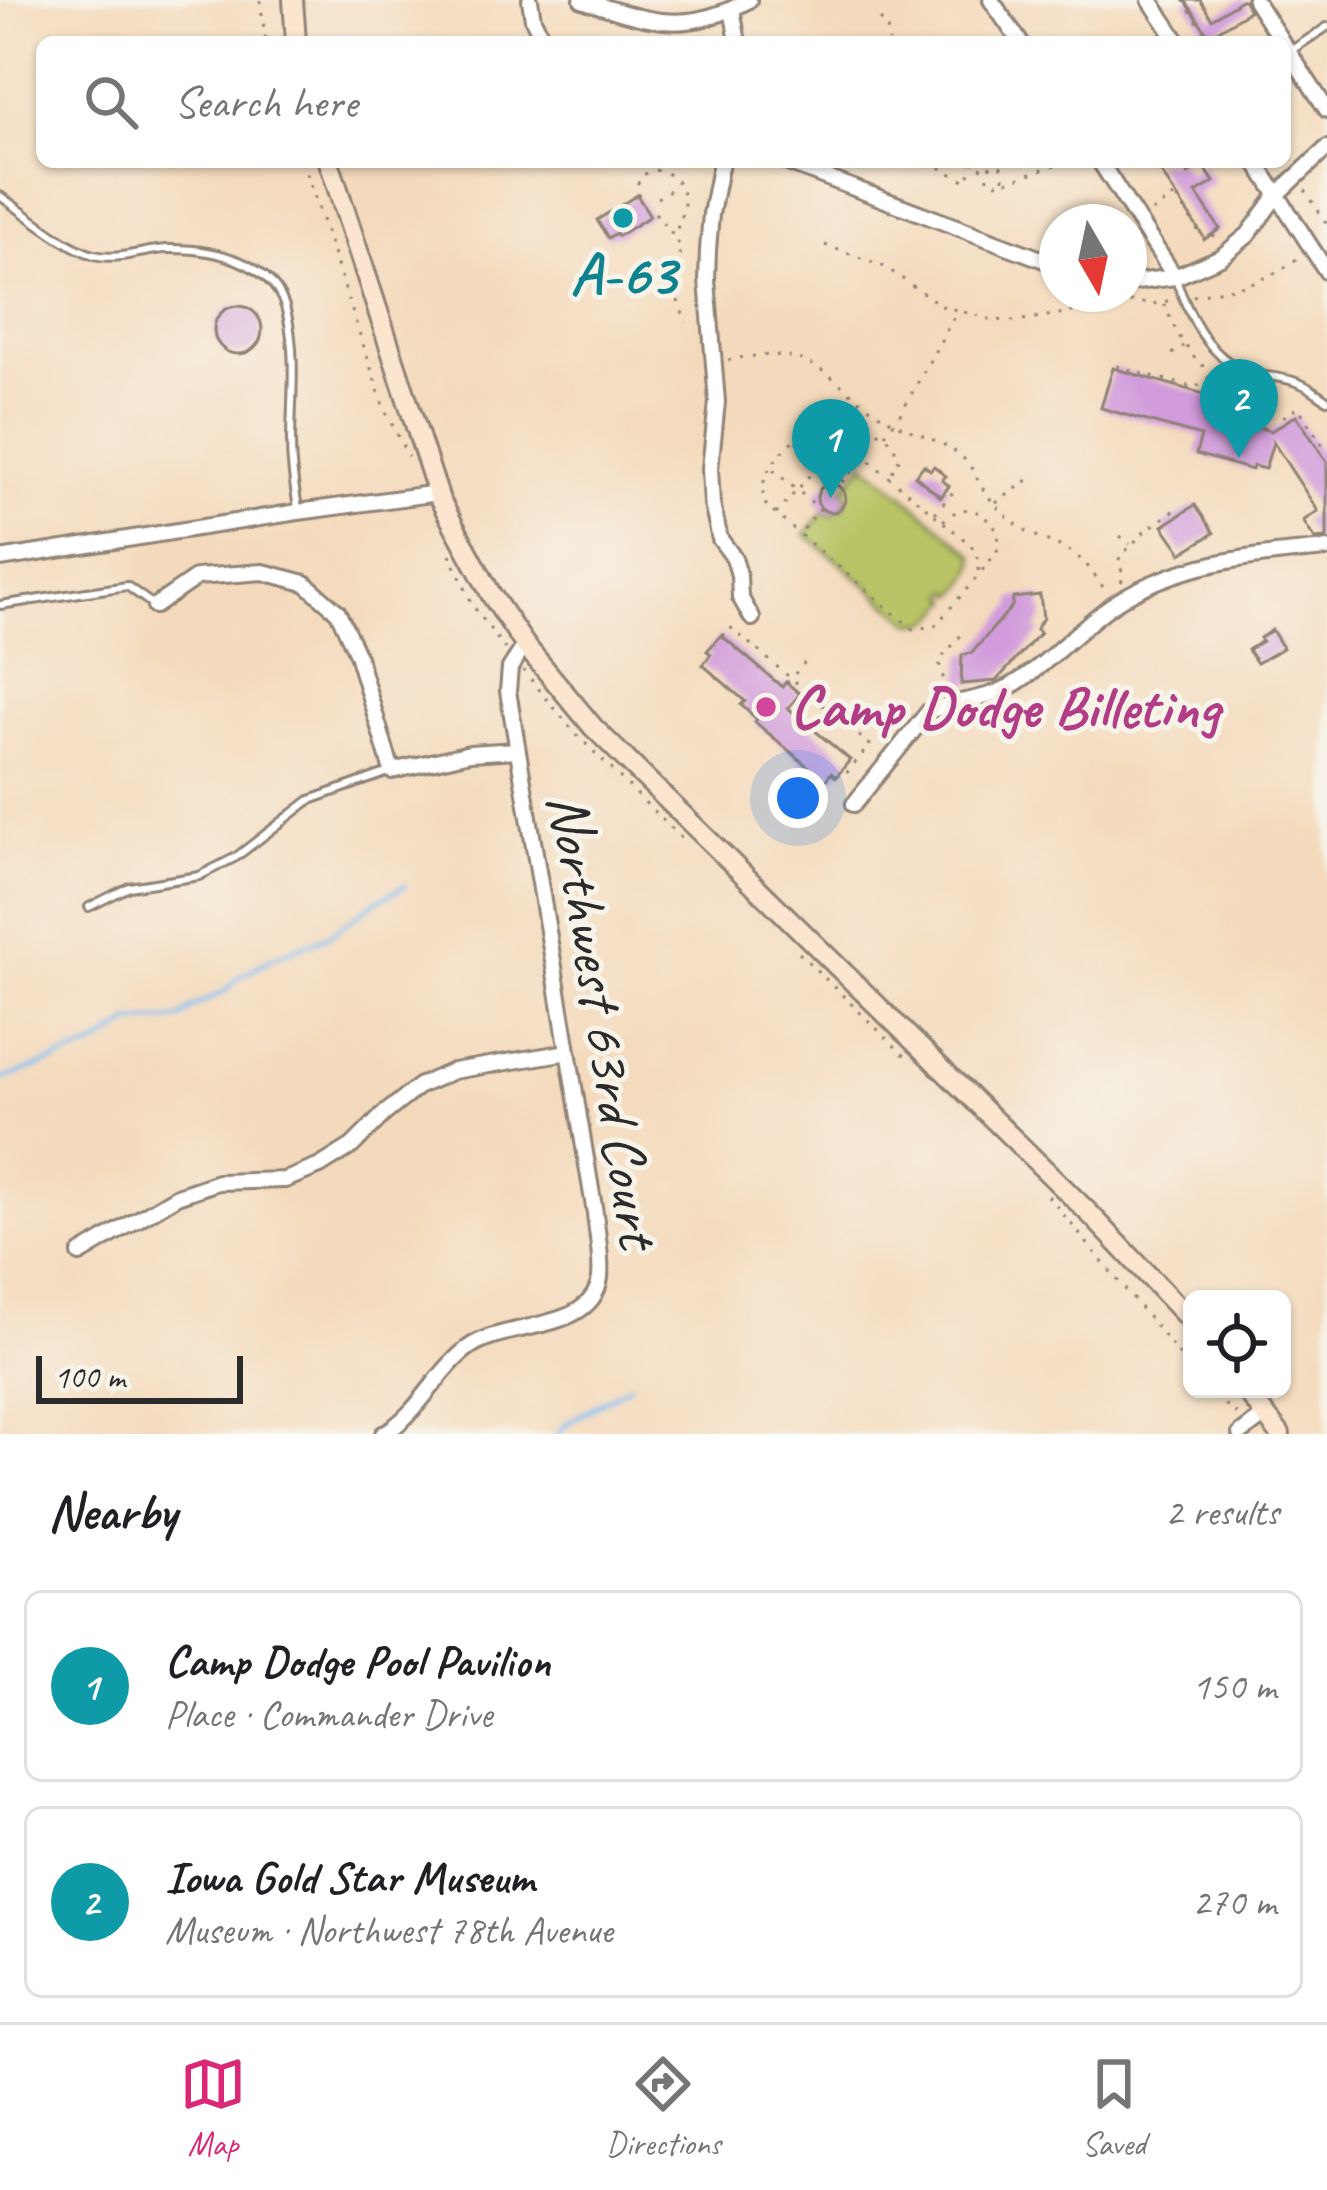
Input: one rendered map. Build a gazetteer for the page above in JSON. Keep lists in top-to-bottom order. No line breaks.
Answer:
{"streets":{"street":["Northwest 63rd Court"]},"places":["A-63","Camp Dodge Billeting"],"scale_bar":"100 m","north":"bottom","page":{"search":"Search here","pins":["2","1"],"scale":"100 m","heading":["Nearby","2 results"],"list":[{"mark":"1","name":"Camp Dodge Pool Pavilion","note":"Place · Commander Drive","value":"150 m"},{"mark":"2","name":"Iowa Gold Star Museum","note":"Museum · Northwest 78th Avenue","value":"270 m"}],"nav":["Map","Directions","Saved"]}}
